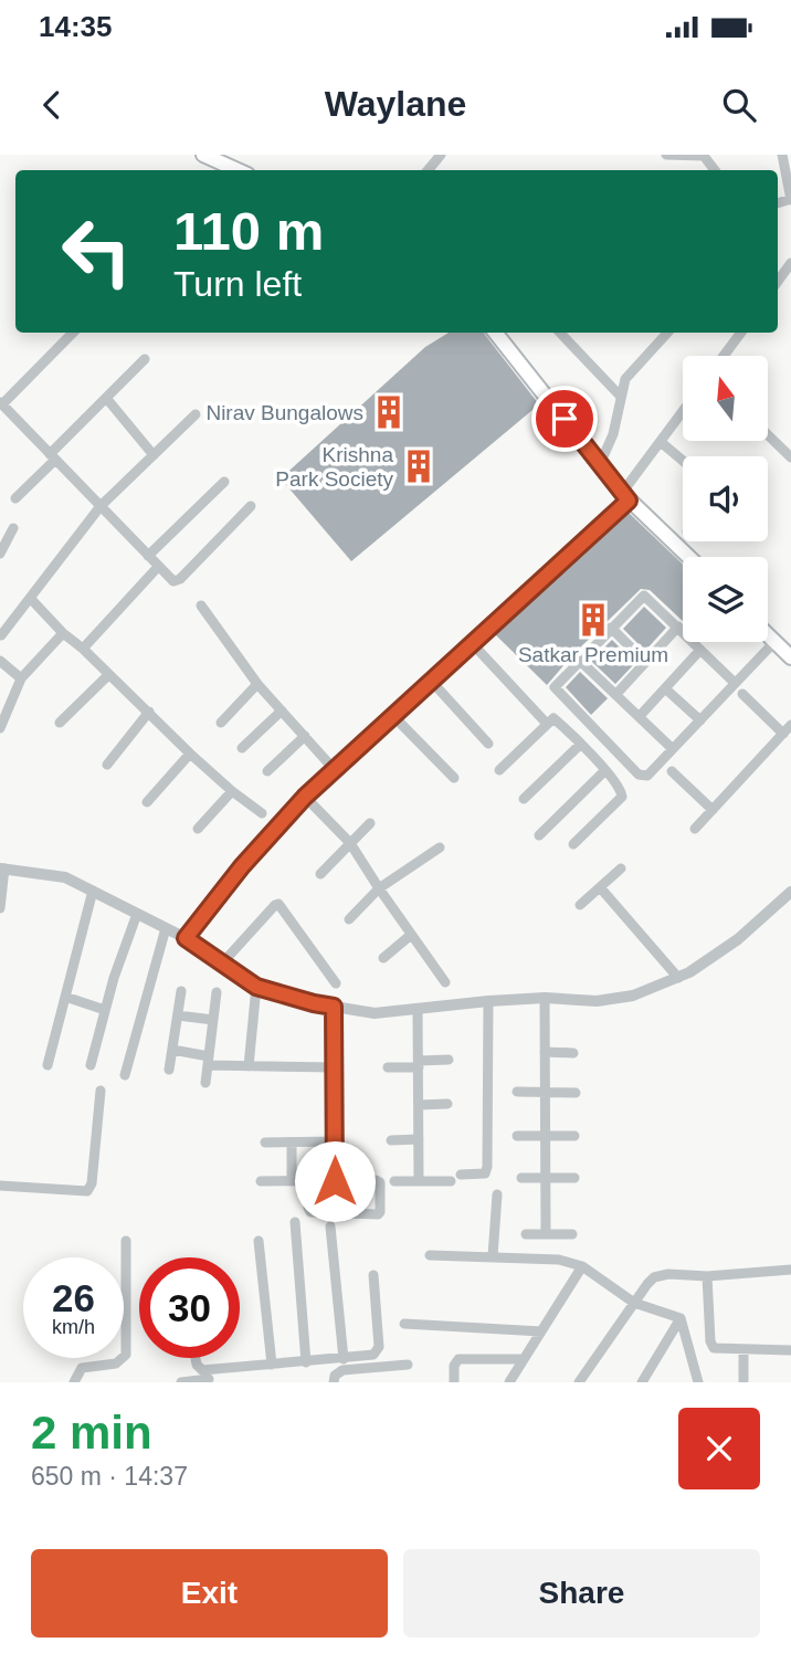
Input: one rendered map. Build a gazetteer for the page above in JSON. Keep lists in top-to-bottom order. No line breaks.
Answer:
{"places":{"building":["Nirav Bungalows","Krishna Park Society","Satkar Premium"]},"north":"top","page":{"status":"14:35","header":"Waylane","turn":["110 m","Turn left"],"speed":"26 km/h","limit":"30","heading":["2 min","650 m · 14:37"],"buttons":["Exit","Share"]}}
